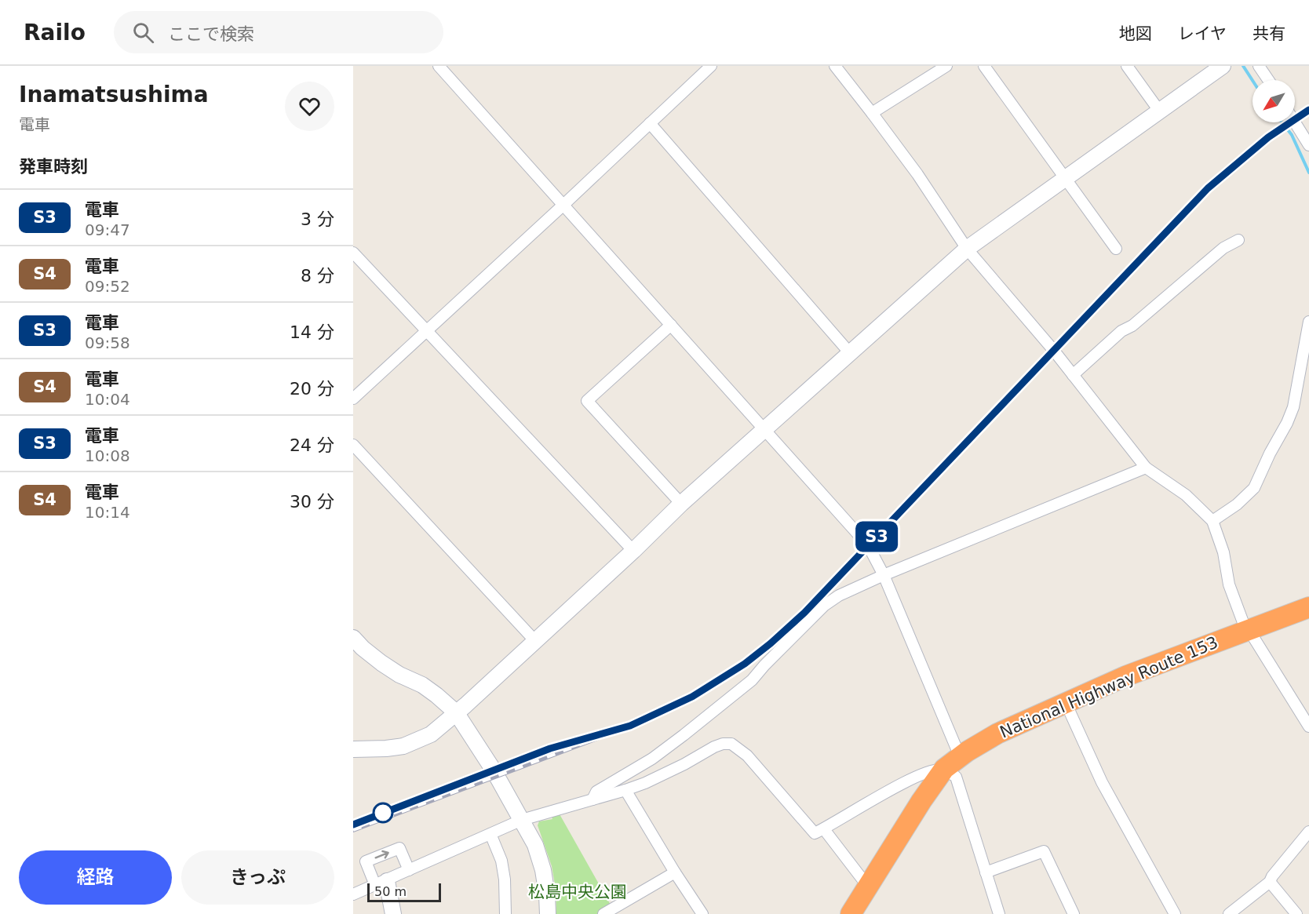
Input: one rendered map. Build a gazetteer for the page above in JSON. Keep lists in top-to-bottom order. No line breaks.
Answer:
{"streets":{"highway":["National Highway Route 153"]},"parks":["松島中央公園"],"scale_bar":"50 m","north":"bottom left","page":{"header":"Railo","search":"ここで検索","nav":["地図","レイヤ","共有"],"heading":[["Inamatsushima","電車"],"発車時刻"],"on_map":"S3","list":[{"mark":"S3","name":"電車","note":"09:47","value":"3 分"},{"mark":"S4","name":"電車","note":"09:52","value":"8 分"},{"mark":"S3","name":"電車","note":"09:58","value":"14 分"},{"mark":"S4","name":"電車","note":"10:04","value":"20 分"},{"mark":"S3","name":"電車","note":"10:08","value":"24 分"},{"mark":"S4","name":"電車","note":"10:14","value":"30 分"}],"buttons":["経路","きっぷ"],"scale":"50 m"}}
